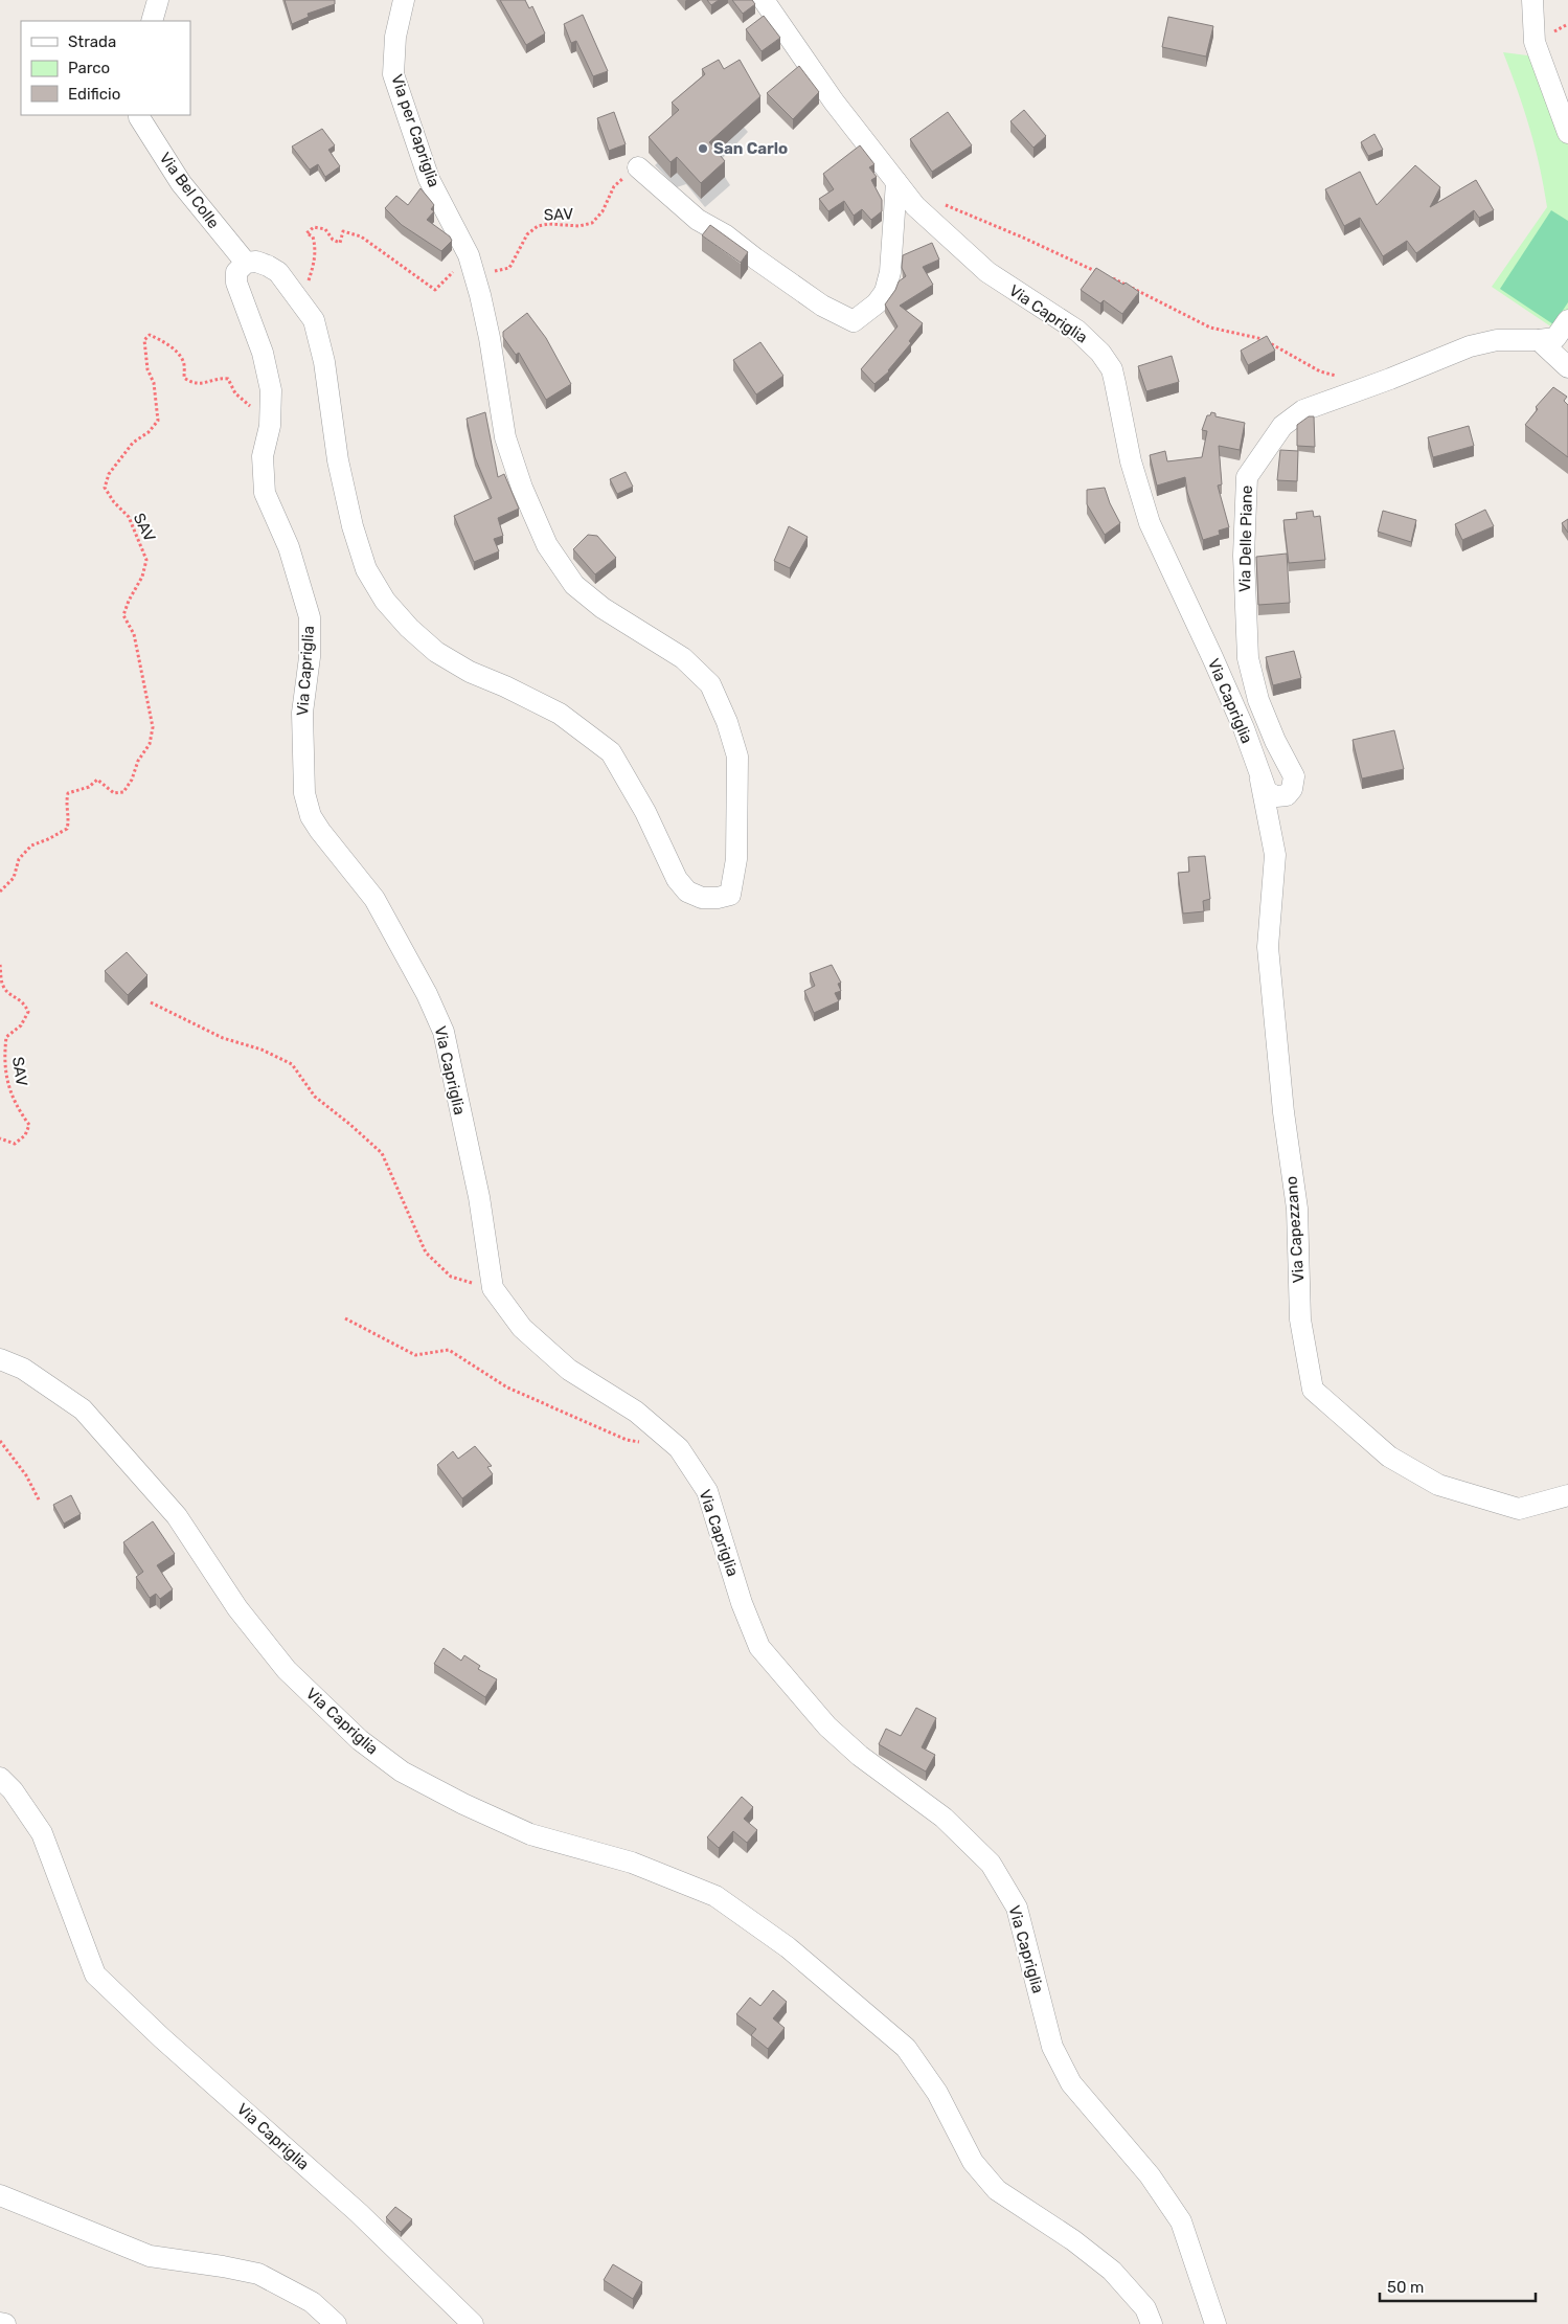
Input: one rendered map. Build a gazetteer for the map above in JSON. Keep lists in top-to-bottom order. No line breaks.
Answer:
{"streets":{"street":["Via per Capriglia","Via Bel Colle","Via Capriglia","Via Delle Piane","Via Capezzano"],"path":["SAV"]},"crossings":[["Via Bel Colle","Via Capriglia"],["Via Capriglia","Via Delle Piane"],["Via Capriglia","Via Capezzano"],["Via Delle Piane","Via Capezzano"]],"places":["San Carlo"],"legend":["Strada","Parco","Edificio"],"scale_bar":"50 m"}
